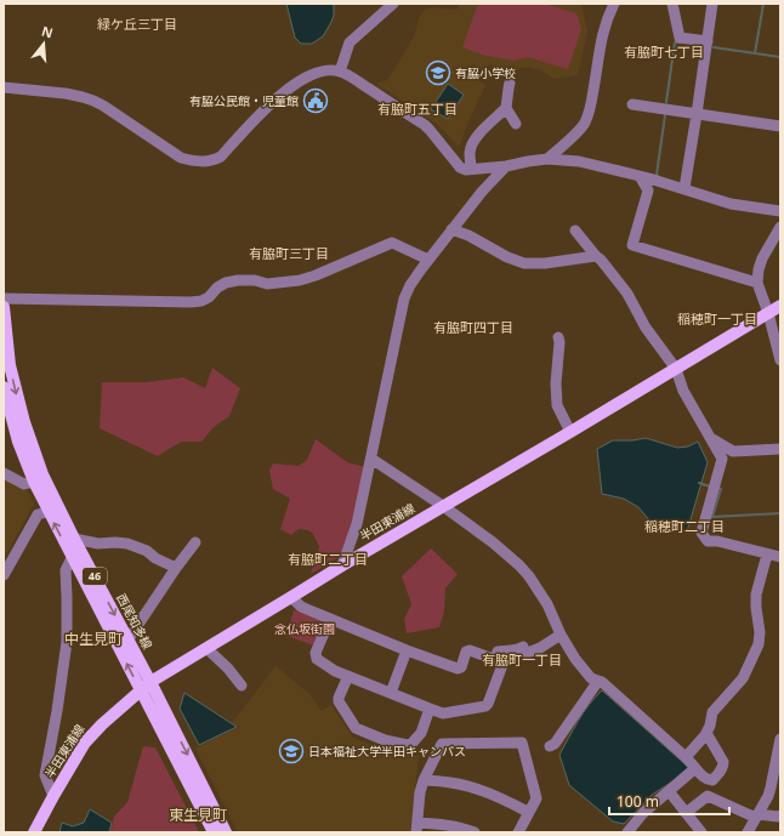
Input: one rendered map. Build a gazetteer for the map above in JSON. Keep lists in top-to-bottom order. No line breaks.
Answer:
{"streets":{"main road":["半田東浦線","46","西尾知多線"]},"crossings":[["半田東浦線","46"],["半田東浦線","西尾知多線"]],"districts":["緑ケ丘三丁目","有脇町七丁目","有脇町五丁目","有脇町三丁目","稲穂町一丁目","有脇町四丁目","稲穂町二丁目","有脇町二丁目","中生見町","有脇町一丁目","東生見町"],"parks":["念仏坂街園"],"places":{"school or university":["有脇小学校","日本福祉大学半田キャンパス"],"public building":["有脇公民館・児童館"]},"scale_bar":"100 m","north":"top"}
